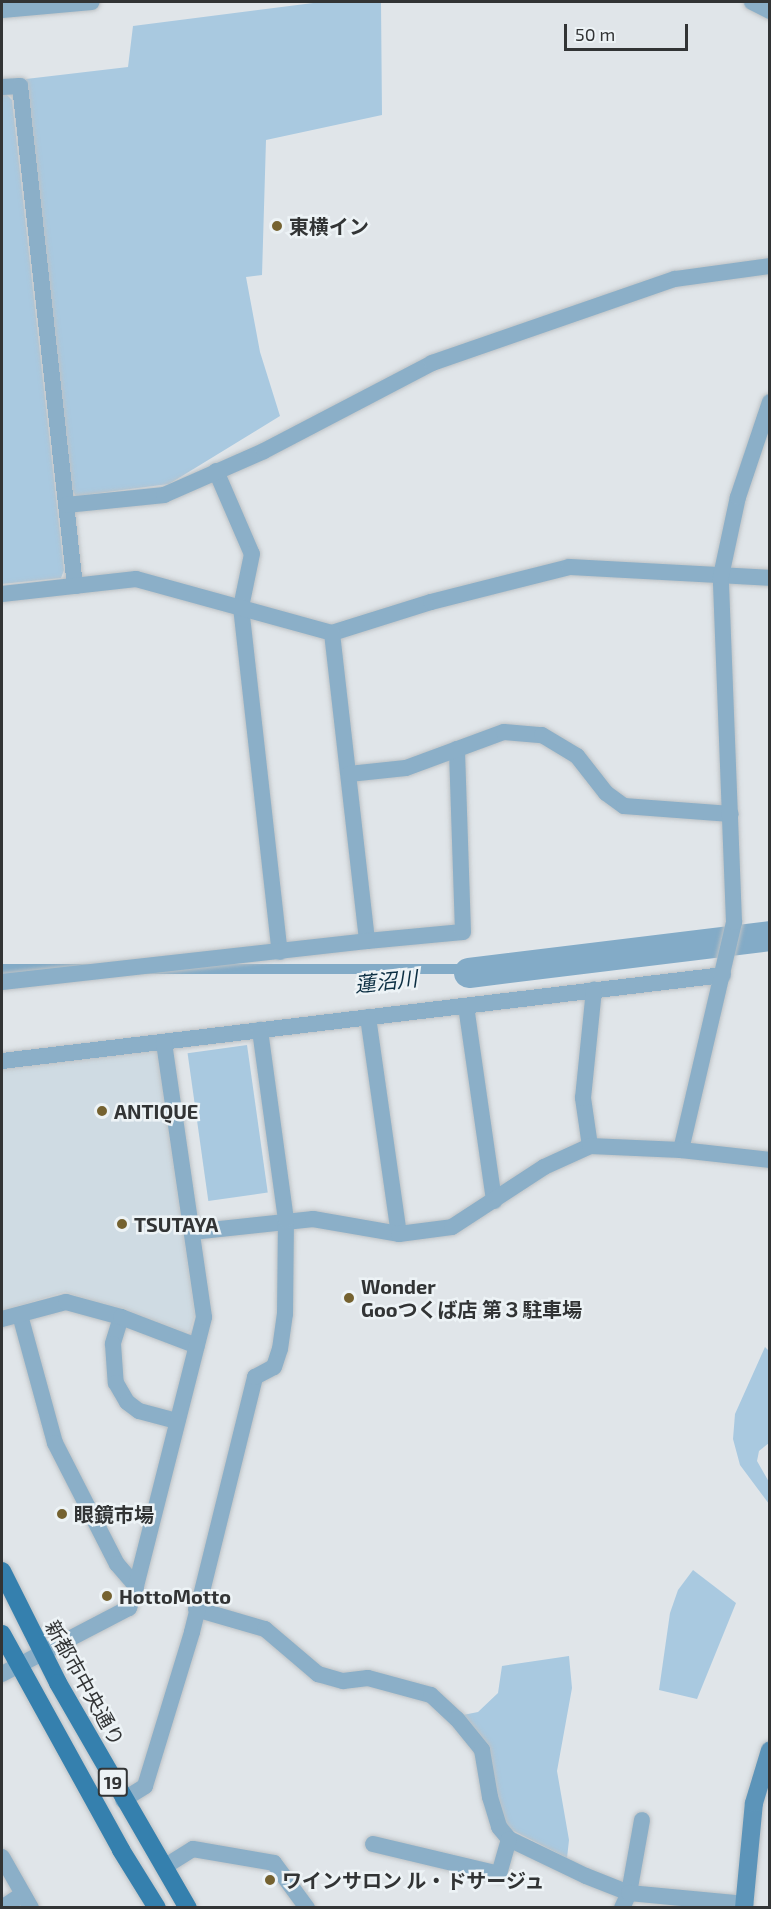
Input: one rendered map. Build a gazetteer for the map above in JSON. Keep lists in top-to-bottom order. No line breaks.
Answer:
{"streets":{"main road":["新都市中央通り","19"]},"water":["蓮沼川"],"places":["東横イン","ANTIQUE","TSUTAYA","Wonder Gooつくば店 第３駐車場","眼鏡市場","HottoMotto","ワインサロン ル・ドサージュ"],"scale_bar":"50 m"}
